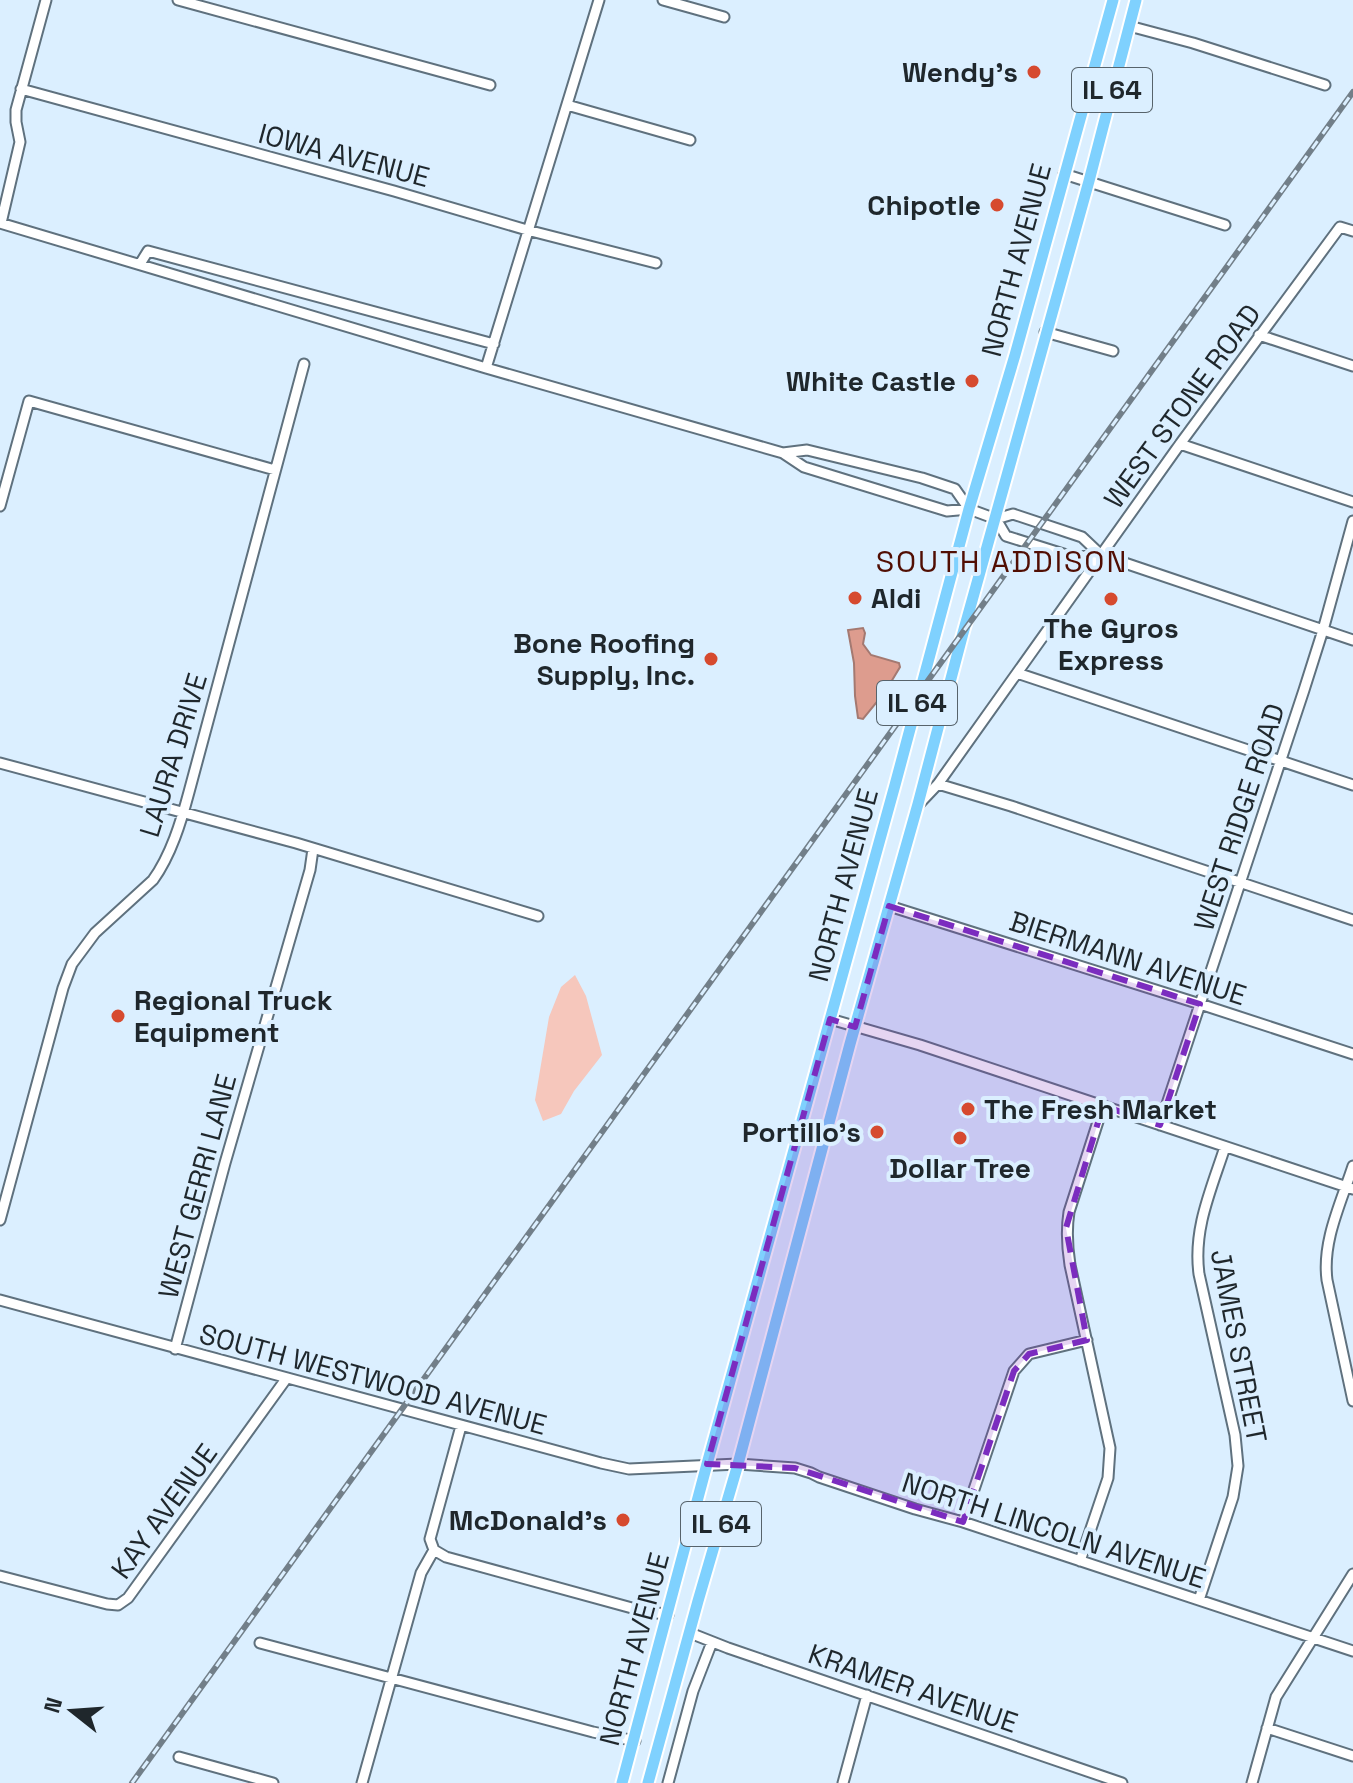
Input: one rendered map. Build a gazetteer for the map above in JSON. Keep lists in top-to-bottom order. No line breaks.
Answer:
{"streets":{"main road":["IL 64","NORTH AVENUE"],"street":["IOWA AVENUE","WEST STONE ROAD","LAURA DRIVE","WEST RIDGE ROAD","BIERMANN AVENUE","WEST GERRI LANE","JAMES STREET","SOUTH WESTWOOD AVENUE","KAY AVENUE","NORTH LINCOLN AVENUE","KRAMER AVENUE"]},"crossings":[["NORTH AVENUE","WEST STONE ROAD"],["NORTH AVENUE","BIERMANN AVENUE"],["NORTH AVENUE","SOUTH WESTWOOD AVENUE"],["NORTH AVENUE","NORTH LINCOLN AVENUE"],["NORTH AVENUE","KRAMER AVENUE"],["WEST RIDGE ROAD","BIERMANN AVENUE"],["WEST GERRI LANE","SOUTH WESTWOOD AVENUE"],["JAMES STREET","NORTH LINCOLN AVENUE"],["SOUTH WESTWOOD AVENUE","KAY AVENUE"],["SOUTH WESTWOOD AVENUE","NORTH LINCOLN AVENUE"]],"districts":["SOUTH ADDISON"],"places":["Wendy's","Chipotle","White Castle","Aldi","The Gyros Express","Bone Roofing Supply, Inc.","Regional Truck Equipment","The Fresh Market","Portillo's","Dollar Tree","McDonald's"],"north":"left"}
